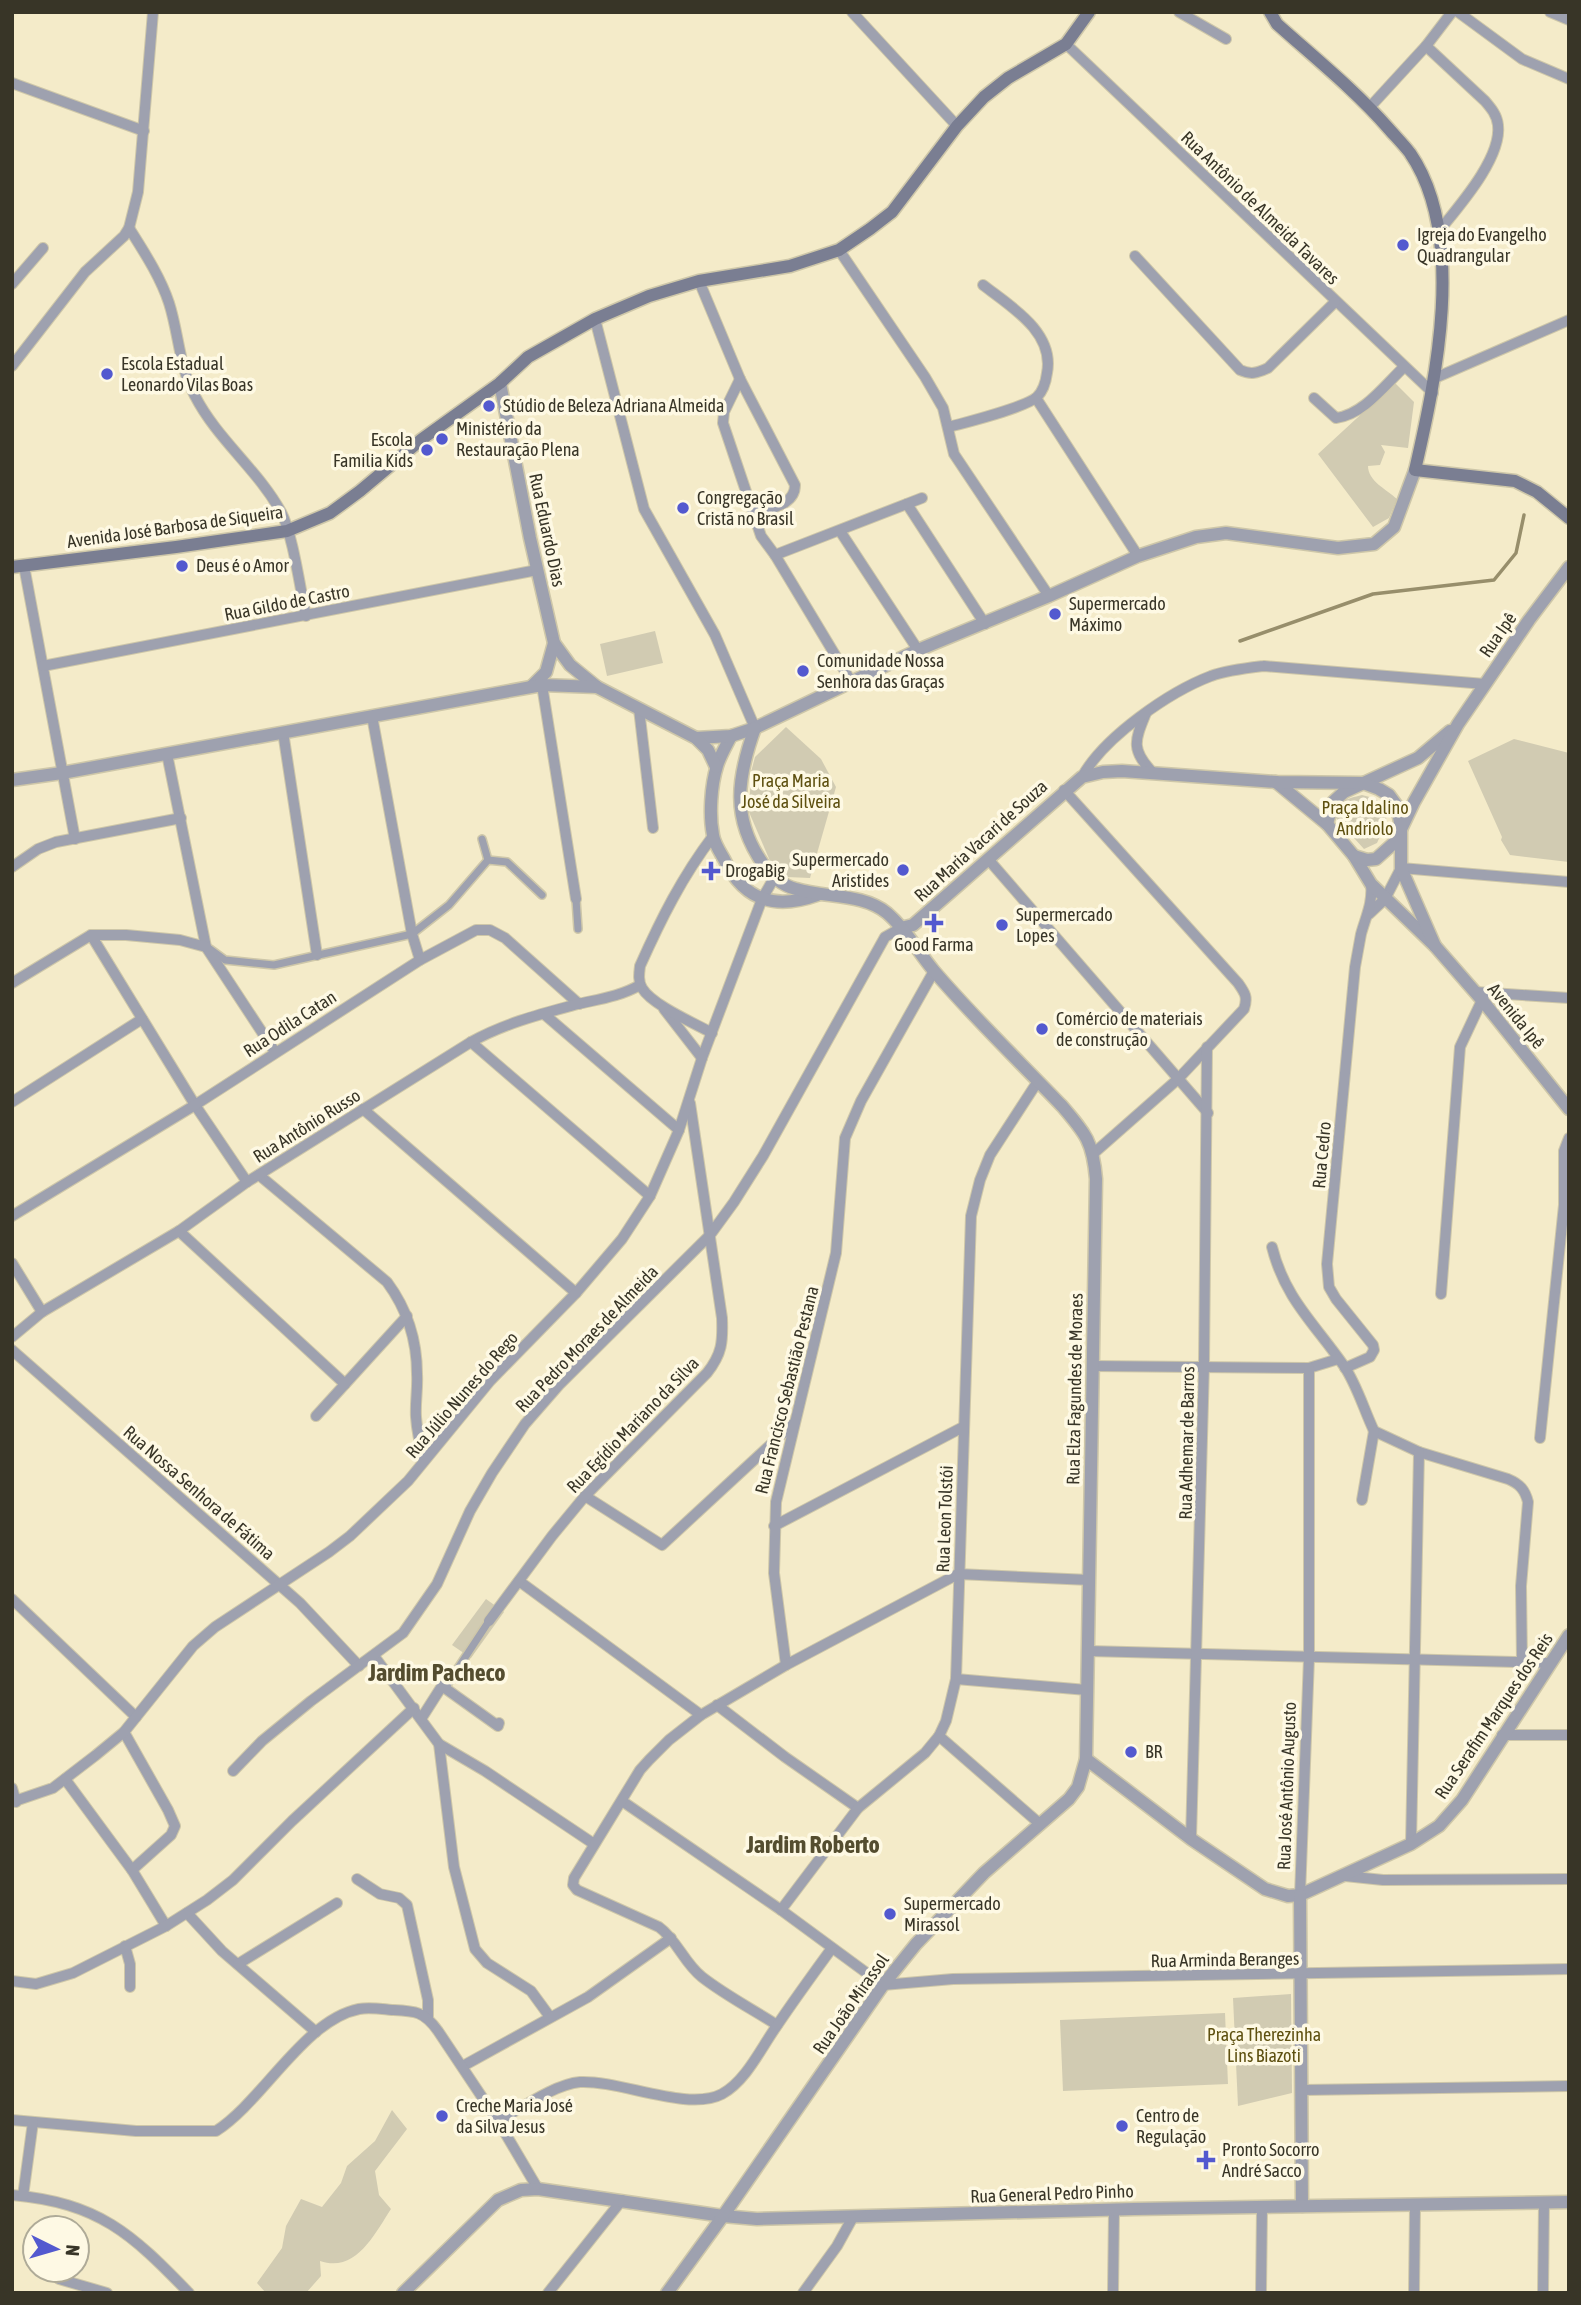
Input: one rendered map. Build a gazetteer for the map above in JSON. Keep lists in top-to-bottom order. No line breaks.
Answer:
{"streets":{"main road":["Avenida José Barbosa de Siqueira"],"street":["Rua Antônio de Almeida Tavares","Rua Eduardo Dias","Rua Gildo de Castro","Rua Ipê","Rua Maria Vacari de Souza","Avenida Ipê","Rua Odila Catan","Rua Antônio Russo","Rua Cedro","Rua Pedro Moraes de Almeida","Rua Elza Fagundes de Moraes","Rua Francisco Sebastião Pestana","Rua Júlio Nunes do Rego","Rua Egídio Mariano da Silva","Rua Adhemar de Barros","Rua Nossa Senhora de Fátima","Rua Leon Tolstói","Rua Serafim Marques dos Reis","Rua José Antônio Augusto","Rua Arminda Beranges","Rua João Mirassol","Rua General Pedro Pinho"]},"crossings":[["Rua Antônio de Almeida Tavares","Avenida José Barbosa de Siqueira"],["Avenida José Barbosa de Siqueira","Rua Eduardo Dias"],["Rua Eduardo Dias","Rua Gildo de Castro"],["Rua Ipê","Avenida Ipê"],["Rua Maria Vacari de Souza","Rua Pedro Moraes de Almeida"],["Rua Maria Vacari de Souza","Rua Elza Fagundes de Moraes"],["Avenida Ipê","Rua Cedro"],["Rua Odila Catan","Rua Antônio Russo"],["Rua Pedro Moraes de Almeida","Rua Elza Fagundes de Moraes"],["Rua Pedro Moraes de Almeida","Rua Egídio Mariano da Silva"],["Rua Pedro Moraes de Almeida","Rua Nossa Senhora de Fátima"],["Rua Elza Fagundes de Moraes","Rua Francisco Sebastião Pestana"],["Rua Elza Fagundes de Moraes","Rua Júlio Nunes do Rego"],["Rua Elza Fagundes de Moraes","Rua Leon Tolstói"],["Rua Elza Fagundes de Moraes","Rua João Mirassol"],["Rua Júlio Nunes do Rego","Rua Egídio Mariano da Silva"],["Rua Júlio Nunes do Rego","Rua Nossa Senhora de Fátima"],["Rua Serafim Marques dos Reis","Rua José Antônio Augusto"],["Rua José Antônio Augusto","Rua Arminda Beranges"],["Rua José Antônio Augusto","Rua General Pedro Pinho"],["Rua Arminda Beranges","Rua João Mirassol"],["Rua João Mirassol","Rua General Pedro Pinho"]],"districts":["Jardim Pacheco","Jardim Roberto"],"parks":["Praça Maria José da Silveira","Praça Idalino Andriolo","Praça Therezinha Lins Biazoti"],"places":{"other":["Igreja do Evangelho Quadrangular","Escola Estadual Leonardo Vilas Boas","Stúdio de Beleza Adriana Almeida","Ministério da Restauração Plena","Escola Familia Kids","Congregação Cristã no Brasil","Deus é o Amor","Supermercado Máximo","Comunidade Nossa Senhora das Graças","Supermercado Aristides","Supermercado Lopes","Comércio de materiais de construção","BR","Supermercado Mirassol","Creche Maria José da Silva Jesus","Centro de Regulação"],"health":["DrogaBig","Good Farma","Pronto Socorro André Sacco"]},"north":"right"}
